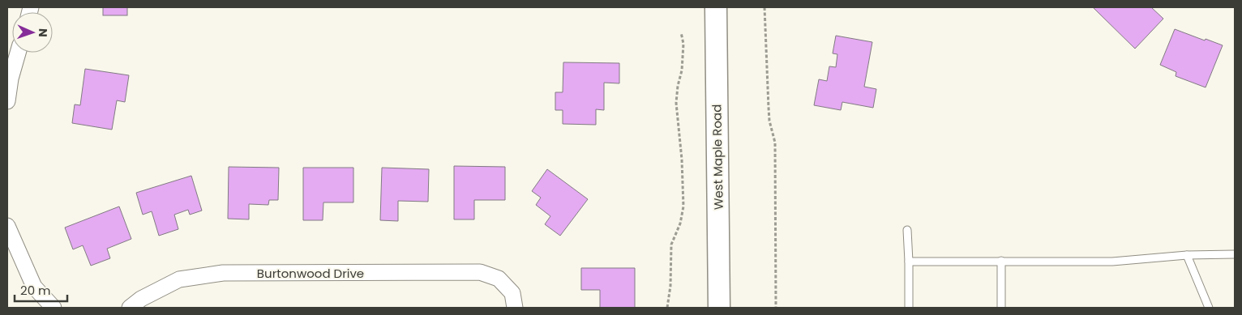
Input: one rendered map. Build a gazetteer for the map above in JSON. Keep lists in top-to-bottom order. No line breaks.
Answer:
{"streets":{"main road":["West Maple Road"],"street":["Burtonwood Drive"]},"scale_bar":"20 m","north":"right"}
